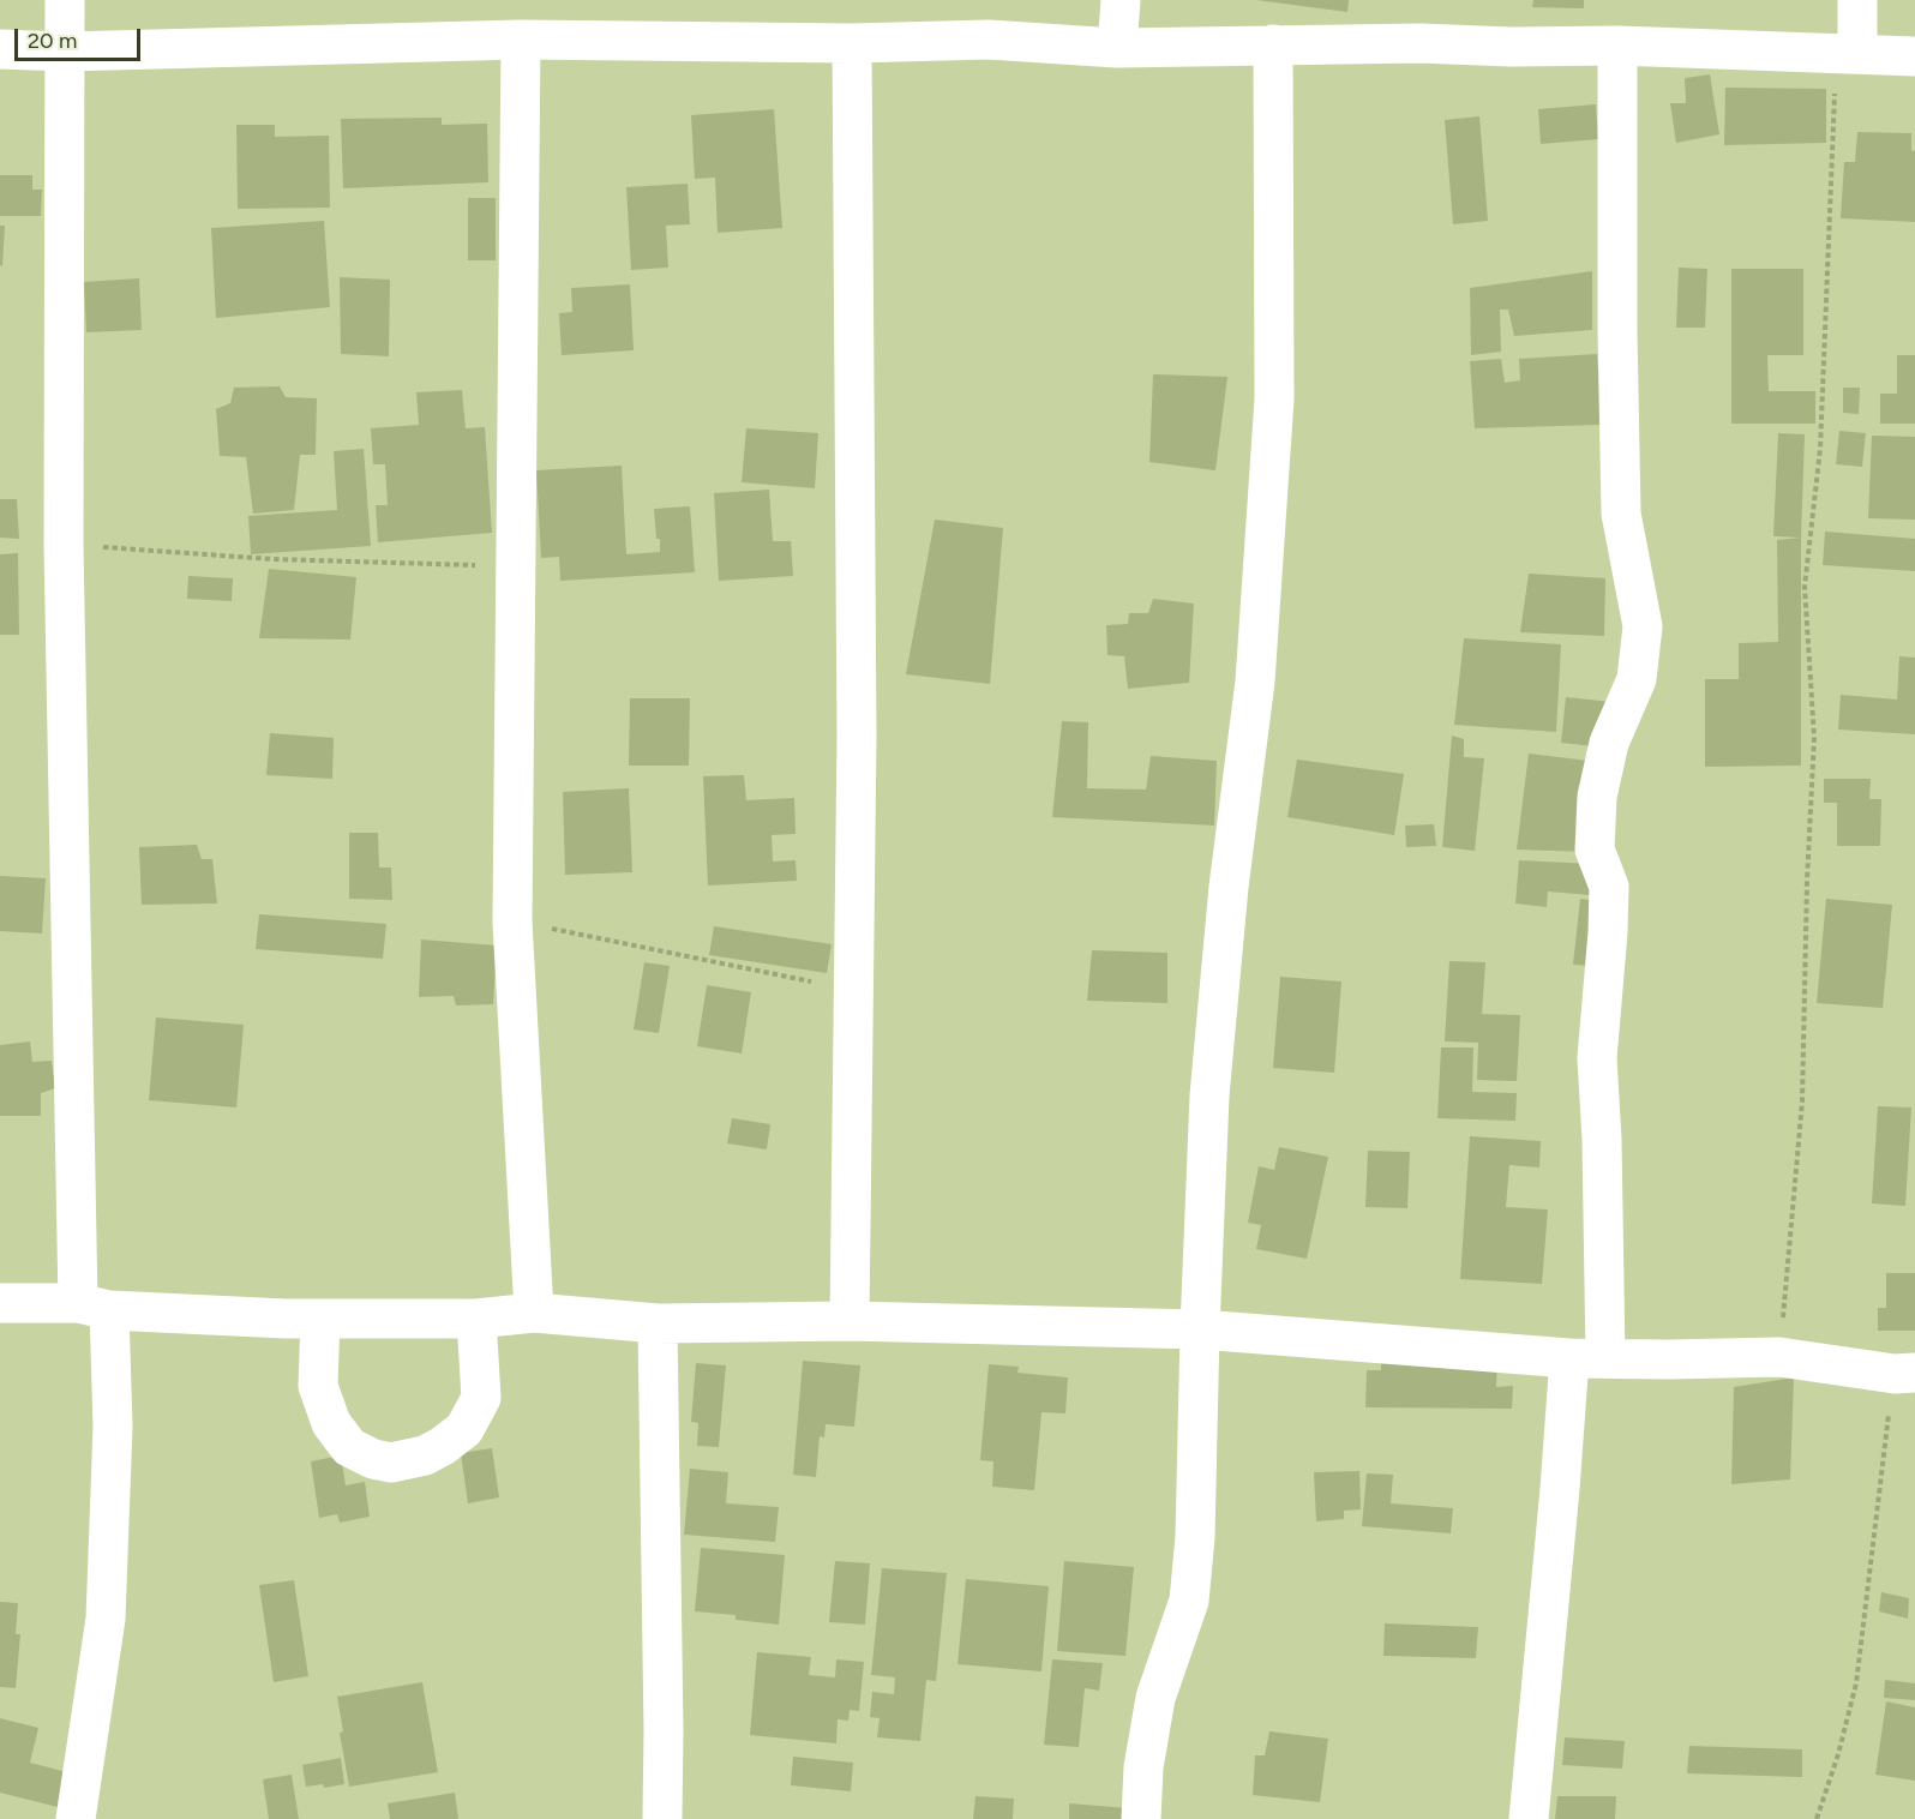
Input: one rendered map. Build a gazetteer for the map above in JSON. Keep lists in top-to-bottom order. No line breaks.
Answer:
{"scale_bar":"20 m"}
